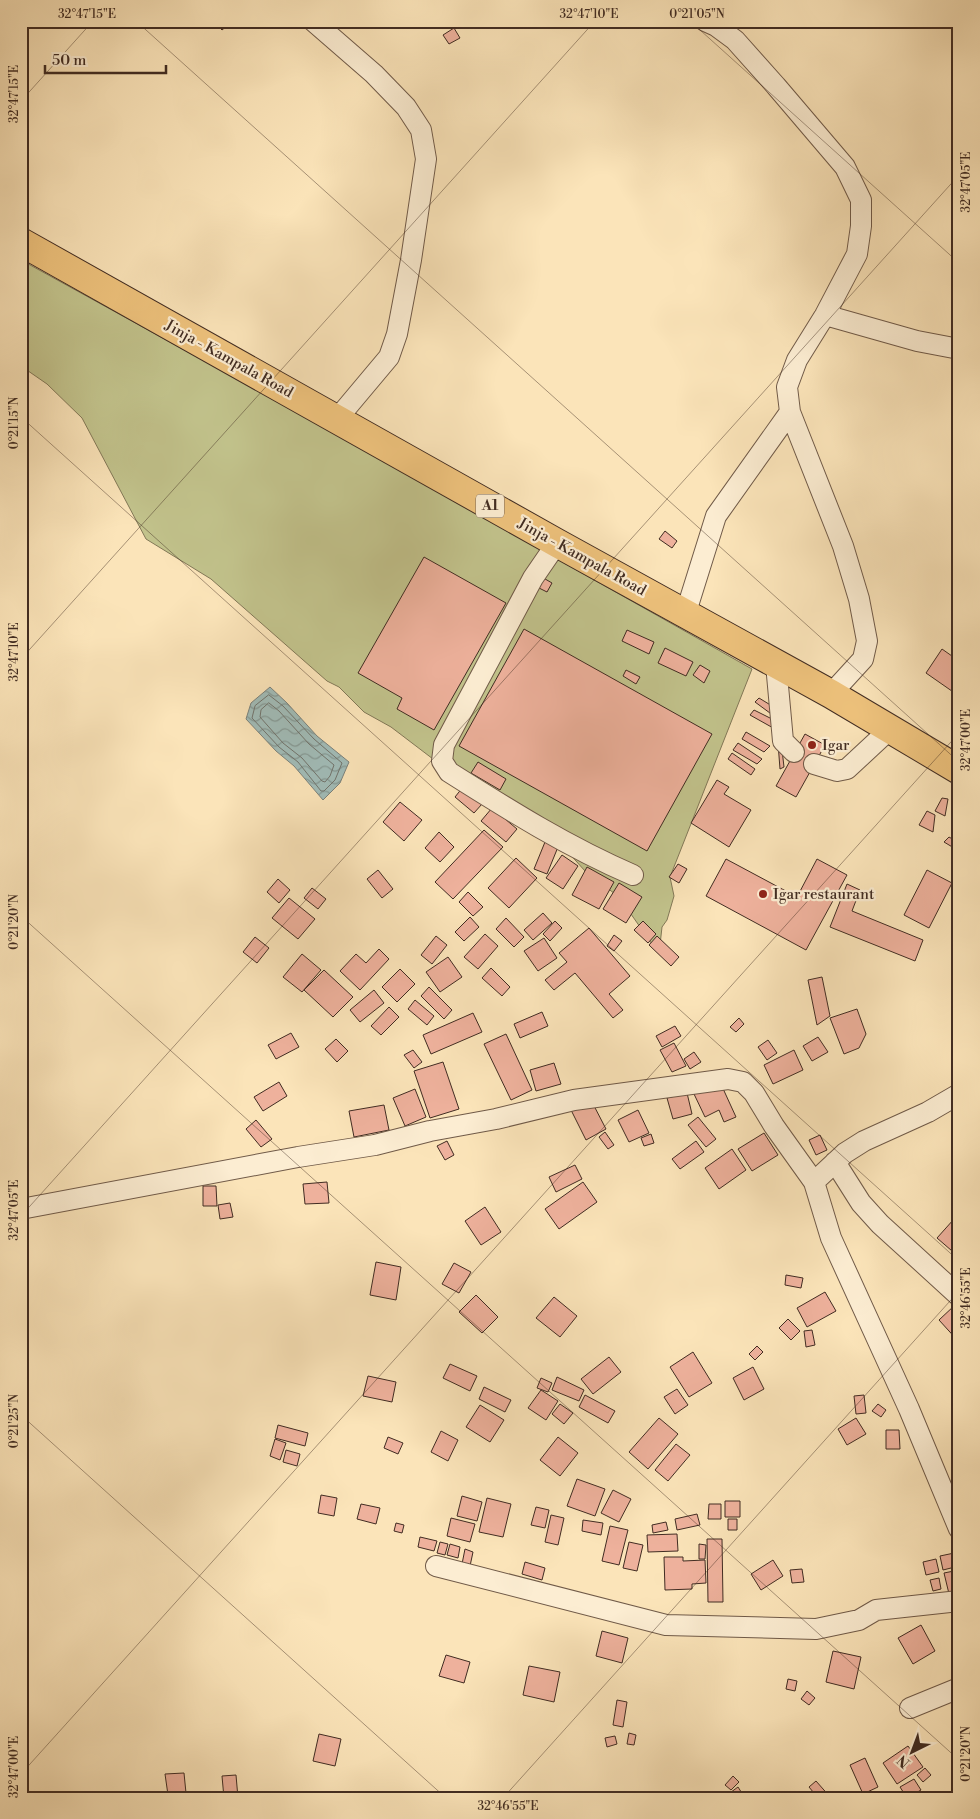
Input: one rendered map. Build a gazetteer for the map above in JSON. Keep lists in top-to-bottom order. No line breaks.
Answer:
{"streets":{"highway":["Jinja - Kampala Road","A1"]},"places":["Igar","Igar restaurant"],"scale_bar":"50 m","north":"bottom left","coordinates":["32°47'15\"E","32°47'10\"E","0°21'05\"N","32°47'05\"E","0°21'15\"N","32°47'00\"E","0°21'20\"N","32°46'55\"E","0°21'25\"N"]}
